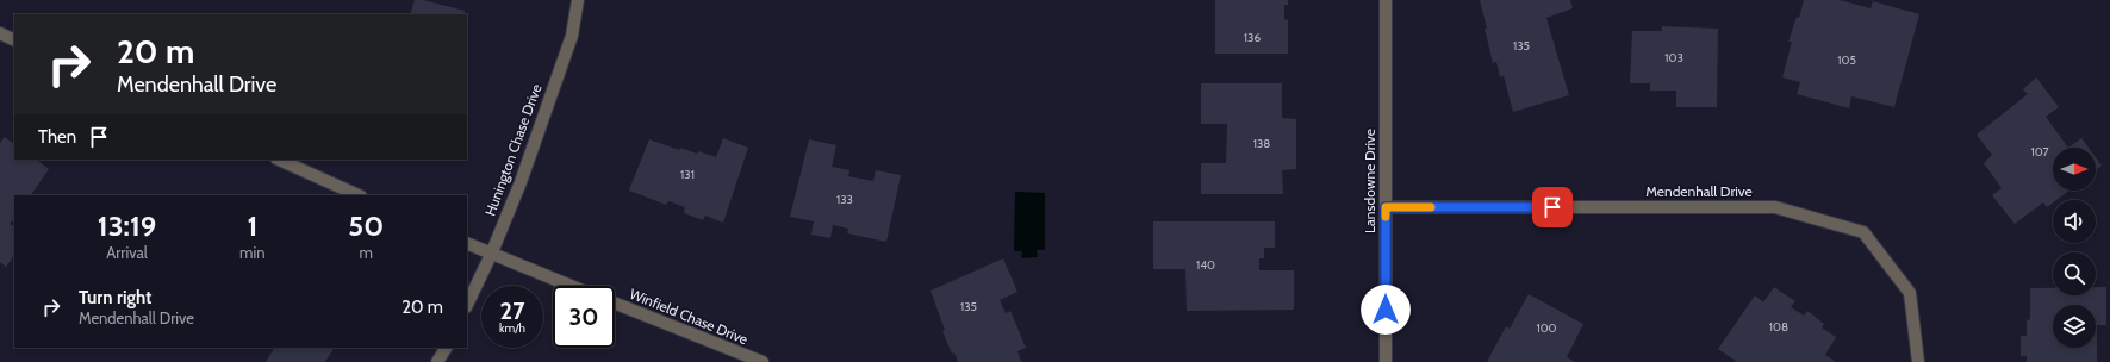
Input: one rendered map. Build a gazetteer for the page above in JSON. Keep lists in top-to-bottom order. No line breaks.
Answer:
{"streets":{"street":["Hunington Chase Drive","Lansdowne Drive","Mendenhall Drive","Winfield Chase Drive"]},"crossings":[["Lansdowne Drive","Mendenhall Drive"]],"house_numbers":["136","135","103","105","138","107","131","133","140","135","108","100"],"north":"right","page":{"turn":["20 m","Mendenhall Drive"],"then":"Then","eta":["13:19","Arrival","1","min","50","m"],"list":[{"name":"Turn right","note":"Mendenhall Drive","value":"20 m"}],"speed":"27 km/h","limit":"30"}}
